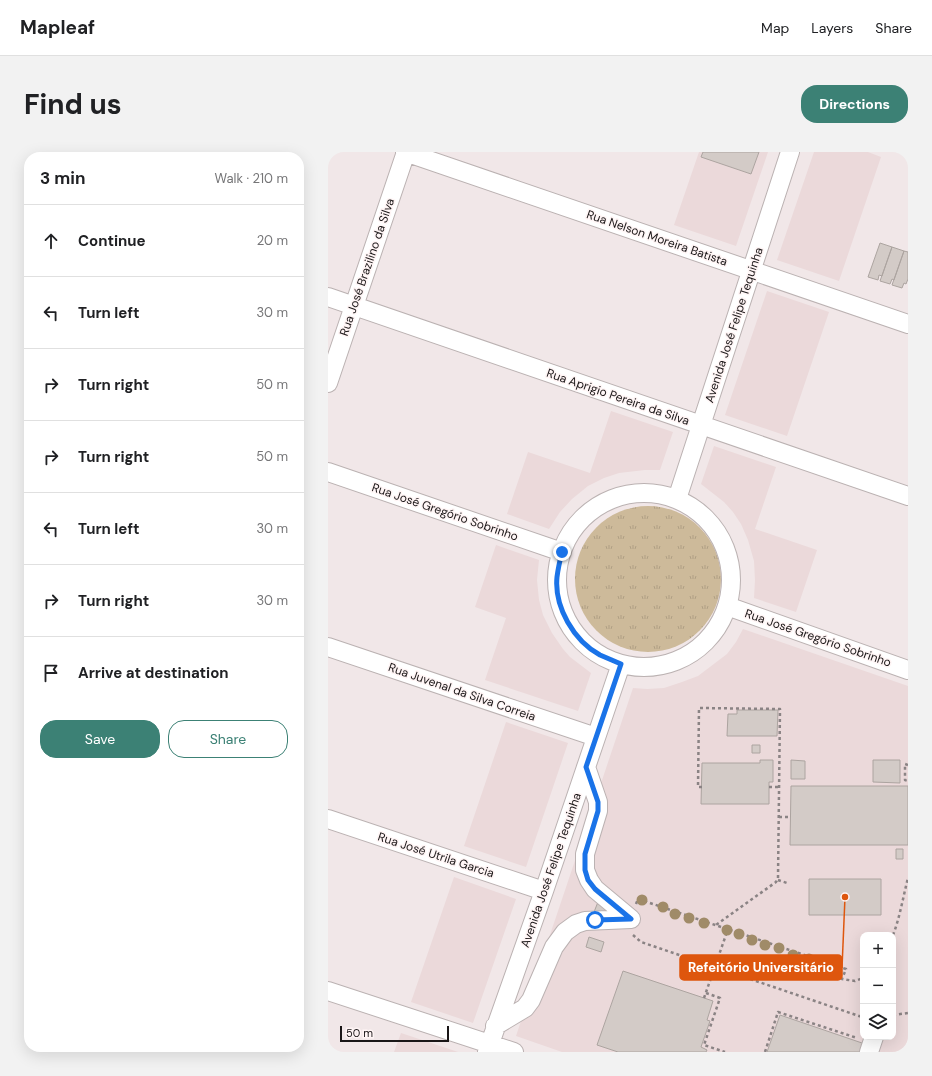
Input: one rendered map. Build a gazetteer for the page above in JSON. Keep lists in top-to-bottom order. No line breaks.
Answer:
{"streets":{"street":["Rua Nelson Moreira Batista","Rua José Brazilino da Silva","Avenida José Felipe Tequinha","Rua Aprigio Pereira da Silva","Rua José Gregório Sobrinho","Rua Juvenal da Silva Correia","Rua José Utrila Garcia"]},"crossings":[["Rua Nelson Moreira Batista","Rua José Brazilino da Silva"],["Rua Nelson Moreira Batista","Avenida José Felipe Tequinha"],["Rua José Brazilino da Silva","Rua Aprigio Pereira da Silva"],["Avenida José Felipe Tequinha","Rua Aprigio Pereira da Silva"],["Avenida José Felipe Tequinha","Rua Juvenal da Silva Correia"],["Avenida José Felipe Tequinha","Rua José Utrila Garcia"]],"places":["Refeitório Universitário"],"scale_bar":"50 m","page":{"header":"Mapleaf","nav":["Map","Layers","Share"],"buttons":["Directions",["Save","Share"]],"title":"Find us","heading":["3 min","Walk · 210 m"],"list":[["Continue","20 m"],["Turn left","30 m"],["Turn right","50 m"],["Turn right","50 m"],["Turn left","30 m"],["Turn right","30 m"],"Arrive at destination"],"map_buttons":["+","−"],"scale":"50 m"}}
